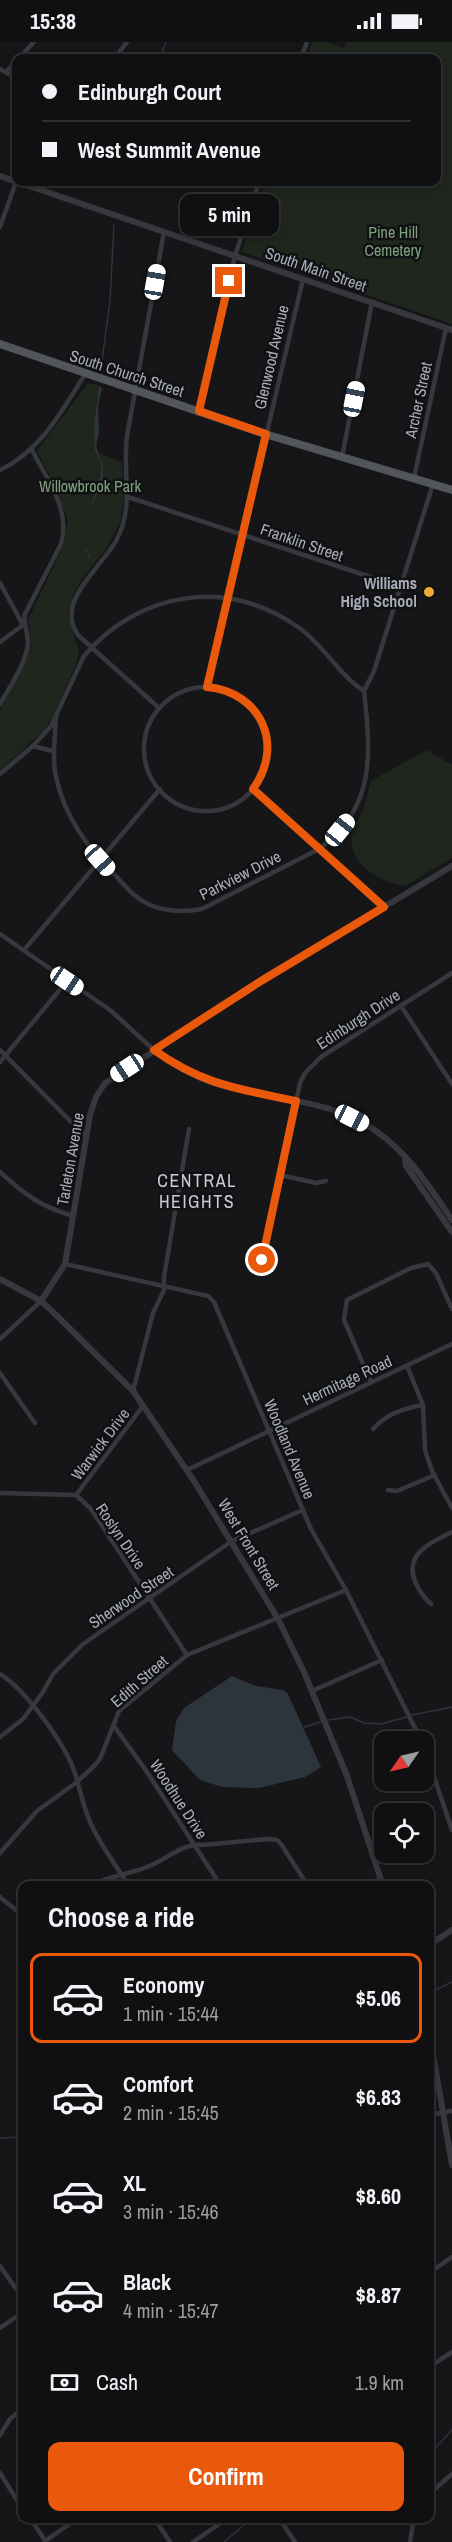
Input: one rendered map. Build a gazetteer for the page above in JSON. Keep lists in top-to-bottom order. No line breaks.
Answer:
{"streets":{"main road":["South Church Street"],"street":["South Main Street","Glenwood Avenue","Archer Street","Franklin Street","Parkview Drive","Edinburgh Drive","Tarleton Avenue","Hermitage Road","Warwick Drive","Woodland Avenue","Roslyn Drive","West Front Street","Sherwood Street","Edith Street","Woodhue Drive"]},"crossings":[["South Main Street","Glenwood Avenue"],["South Main Street","Archer Street"],["Glenwood Avenue","South Church Street"],["Glenwood Avenue","Franklin Street"],["South Church Street","Archer Street"],["Tarleton Avenue","Woodland Avenue"],["Tarleton Avenue","West Front Street"],["Hermitage Road","Woodland Avenue"],["Hermitage Road","West Front Street"],["Warwick Drive","Woodland Avenue"],["Warwick Drive","Roslyn Drive"],["Warwick Drive","West Front Street"],["Woodland Avenue","Sherwood Street"],["Woodland Avenue","Edith Street"],["Roslyn Drive","Sherwood Street"],["Roslyn Drive","Edith Street"],["West Front Street","Sherwood Street"],["West Front Street","Edith Street"],["Edith Street","Woodhue Drive"]],"districts":["CENTRAL HEIGHTS"],"parks":["Pine Hill Cemetery","Willowbrook Park"],"places":["Williams High School"],"north":"bottom left","page":{"status":"15:38","banner":["Edinburgh Court","West Summit Avenue"],"bubble":"5 min","heading":"Choose a ride","list":[{"name":"Economy","note":"1 min · 15:44","value":"$5.06"},{"name":"Comfort","note":"2 min · 15:45","value":"$6.83"},{"name":"XL","note":"3 min · 15:46","value":"$8.60"},{"name":"Black","note":"4 min · 15:47","value":"$8.87"}],"pay":["Cash","1.9 km"],"buttons":"Confirm"}}
